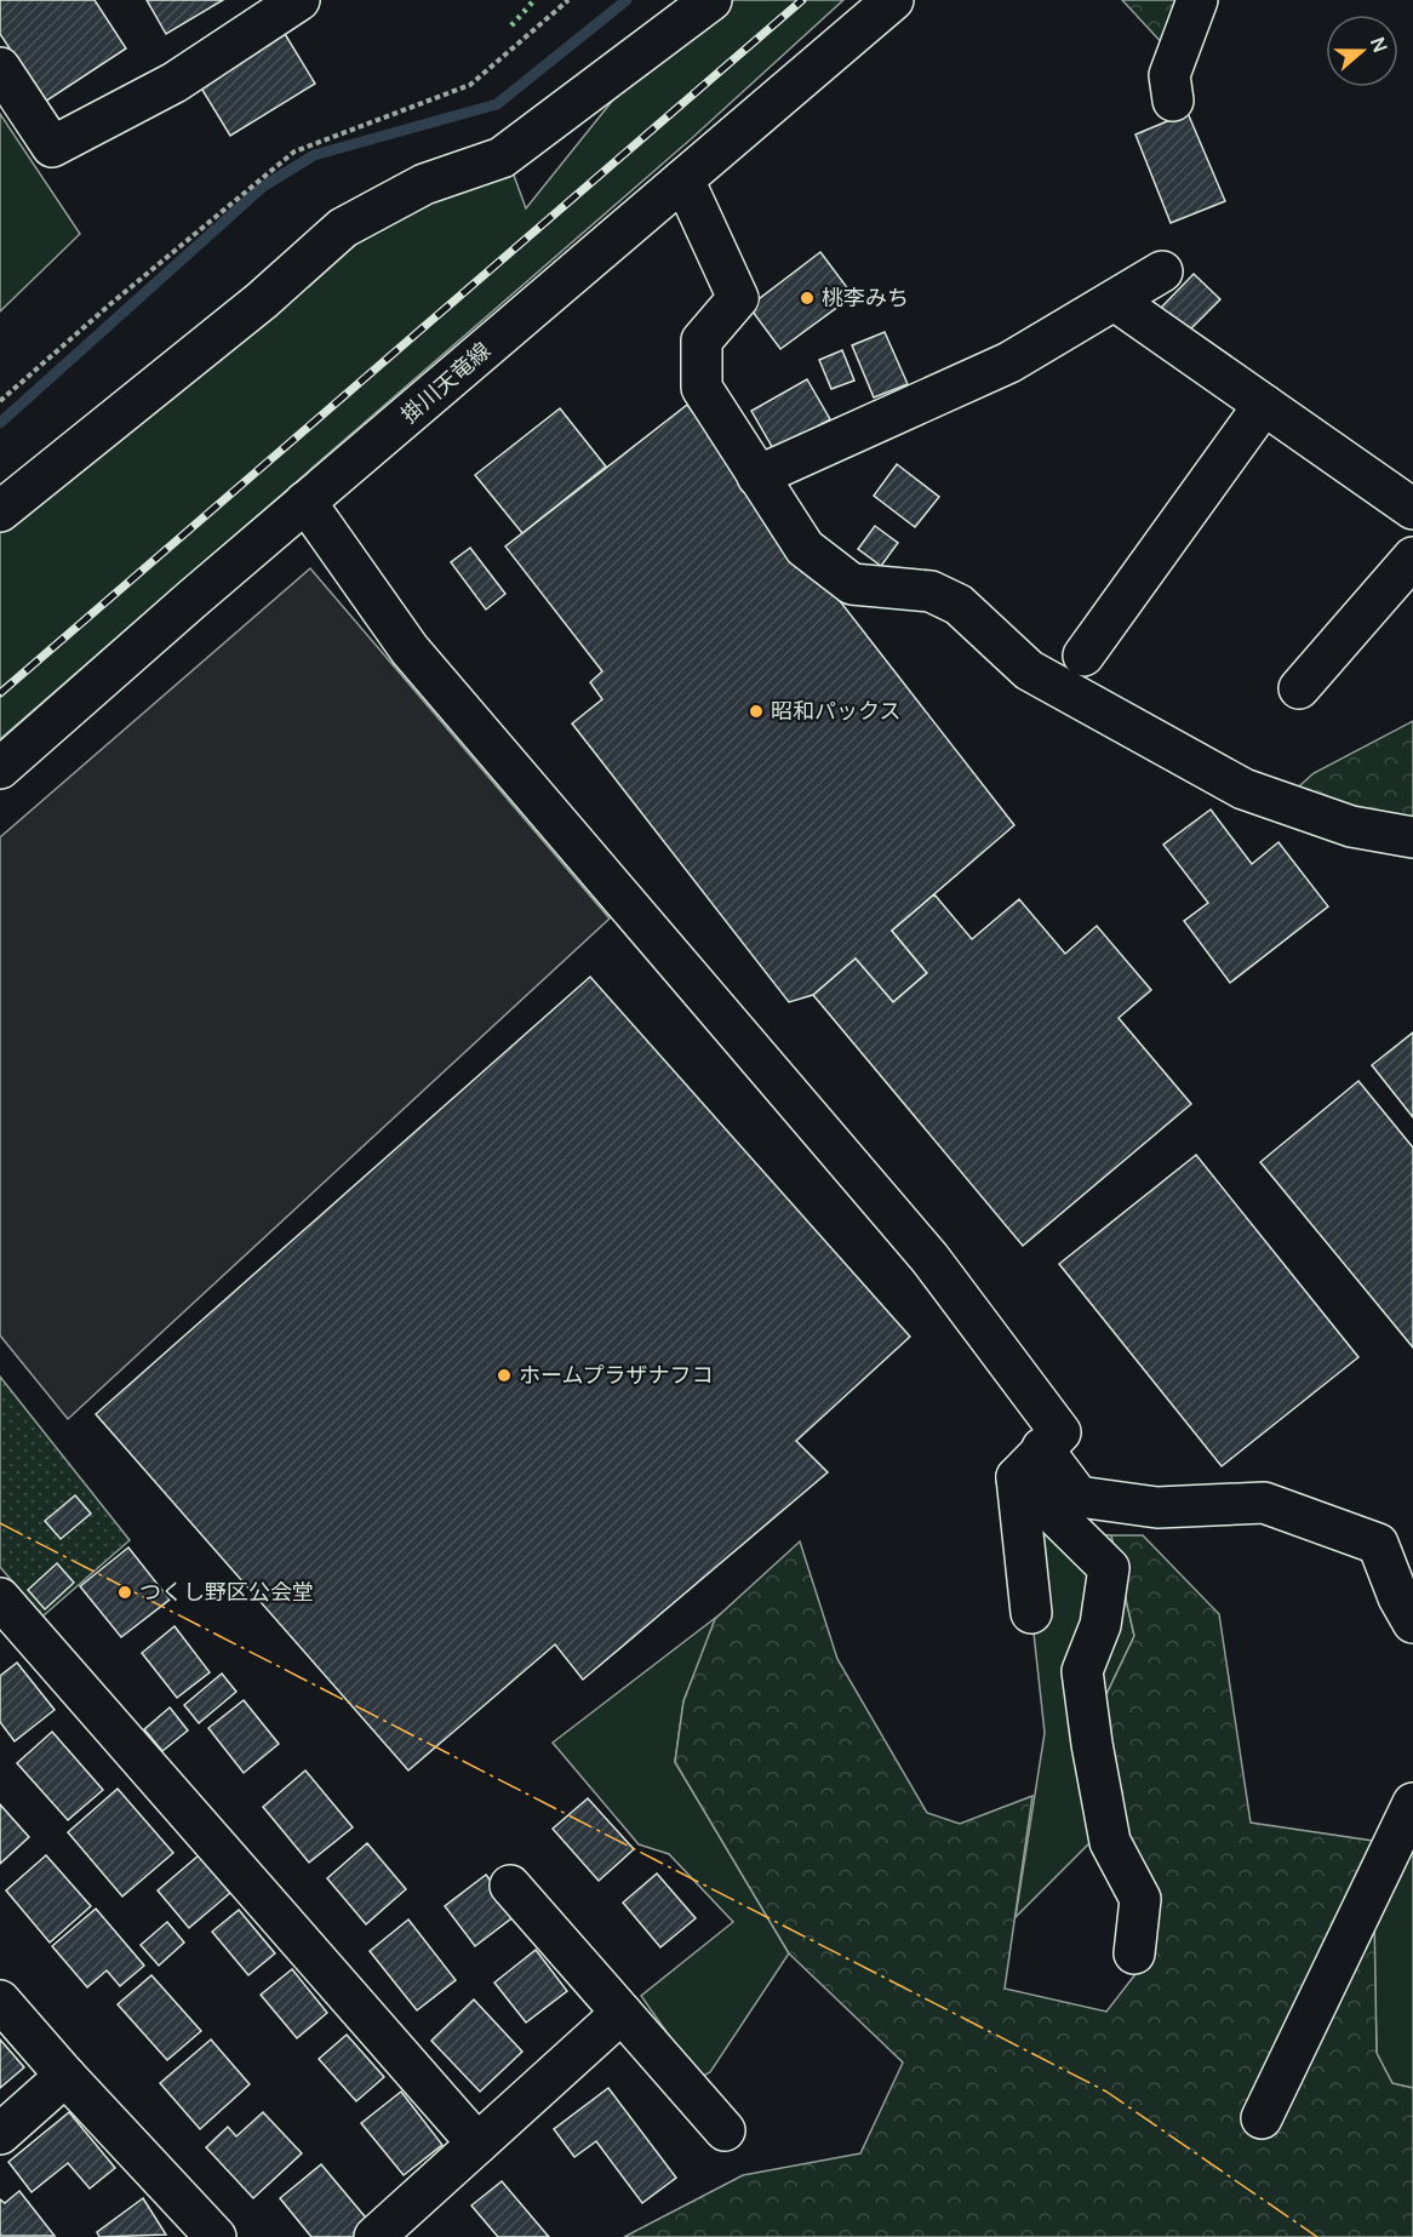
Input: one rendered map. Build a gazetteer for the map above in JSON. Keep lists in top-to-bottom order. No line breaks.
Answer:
{"streets":{"street":["掛川天竜線"]},"places":["桃李みち","昭和パックス","ホームプラザナフコ","つくし野区公会堂"],"north":"right"}
